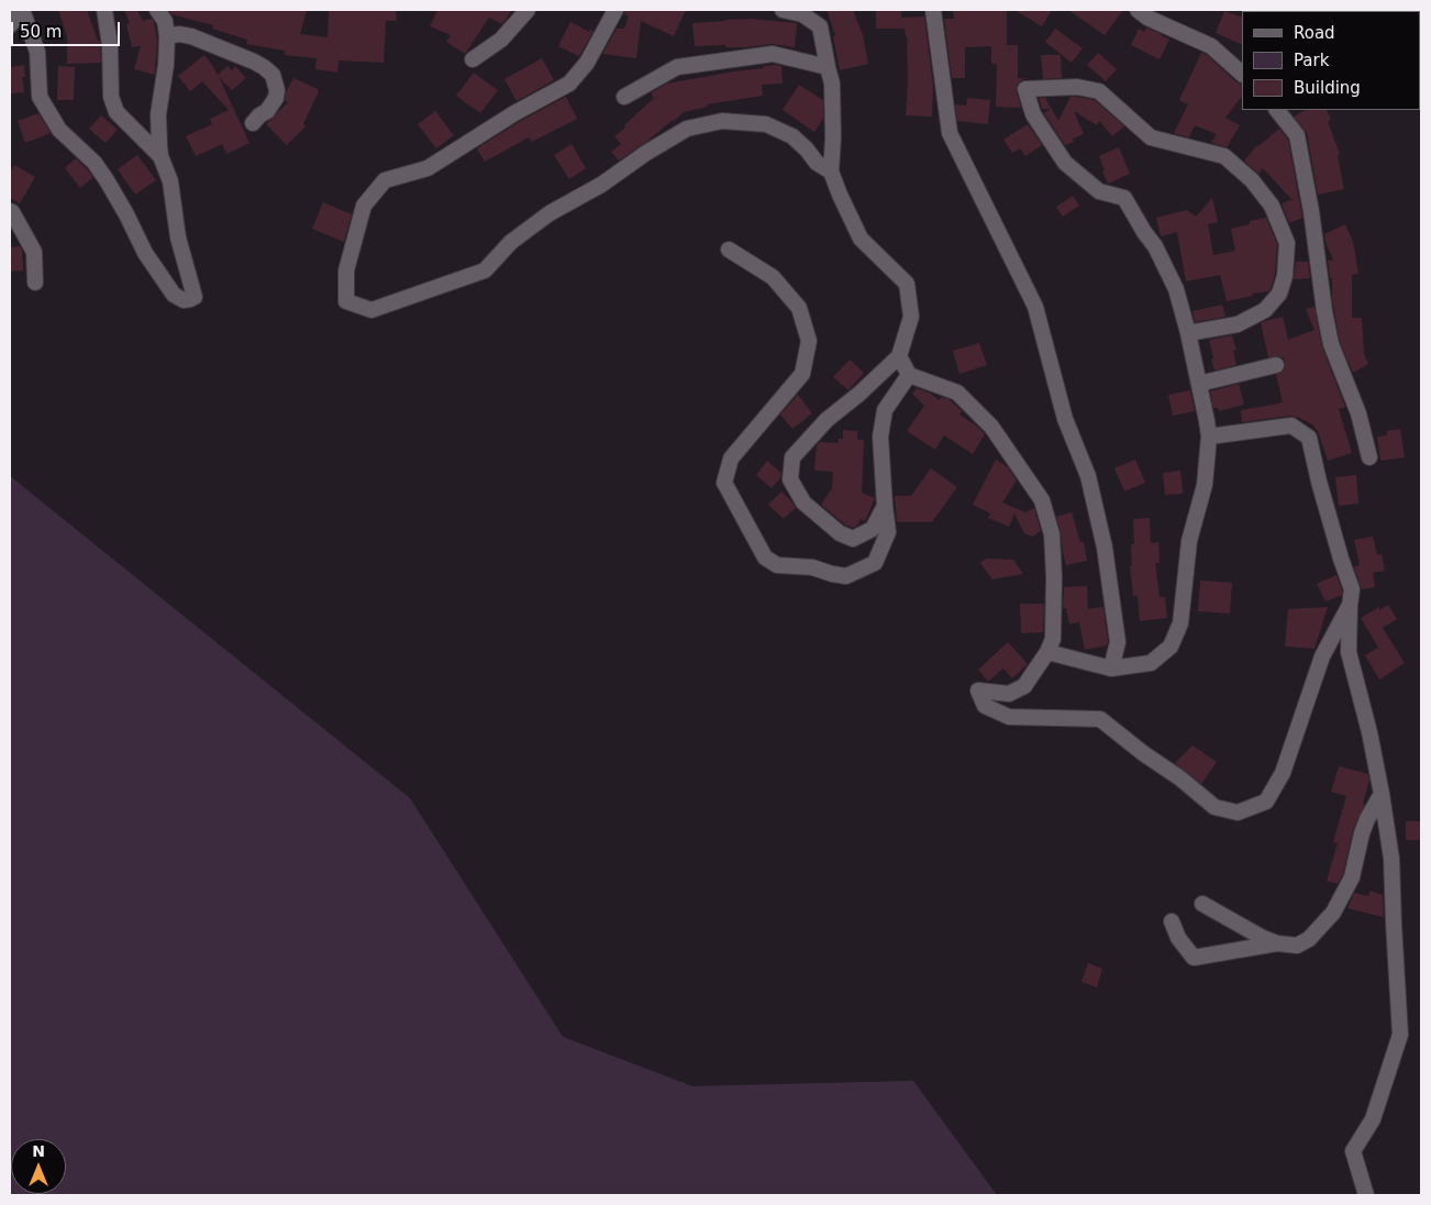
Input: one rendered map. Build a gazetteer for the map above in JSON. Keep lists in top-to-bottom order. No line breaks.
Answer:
{"legend":["Road","Park","Building"],"scale_bar":"50 m","north":"top"}
